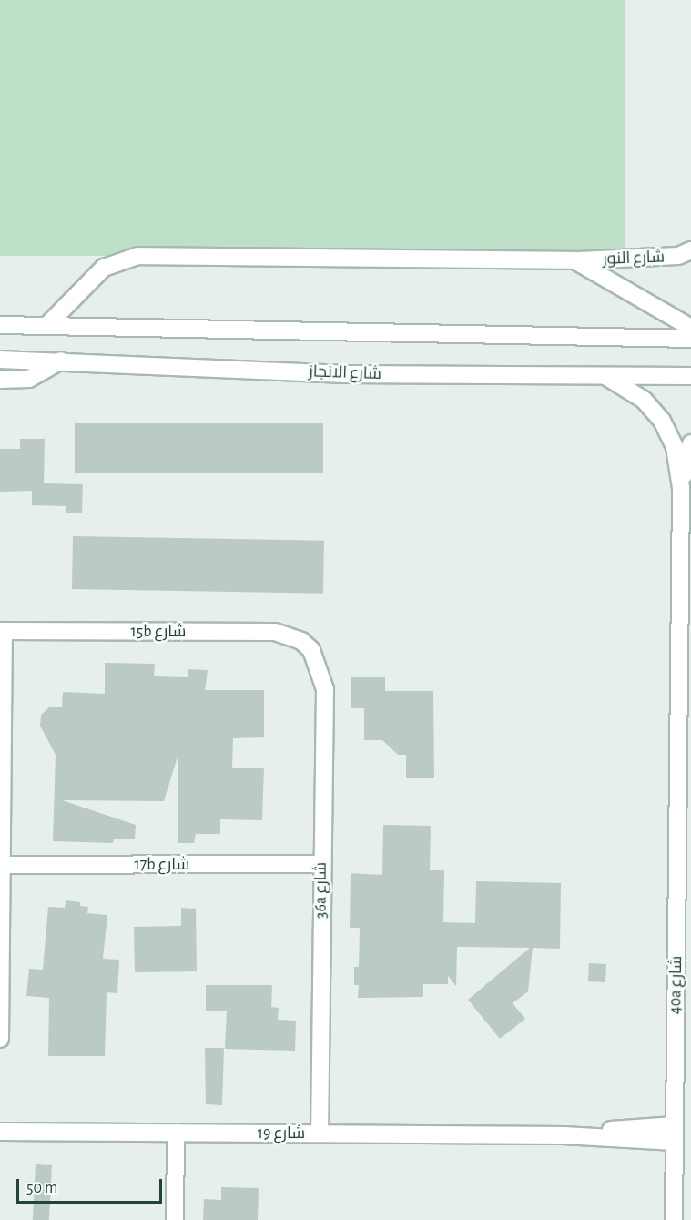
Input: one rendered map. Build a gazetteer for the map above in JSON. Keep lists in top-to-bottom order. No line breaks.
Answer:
{"streets":{"street":["شارع النور","شارع الانجاز","15b شارع","17b شارع","36a شارع","40a شارع","شارع 19"]},"crossings":[["شارع الانجاز","40a شارع"],["15b شارع","36a شارع"],["17b شارع","36a شارع"],["36a شارع","شارع 19"],["40a شارع","شارع 19"]],"scale_bar":"50 m"}
